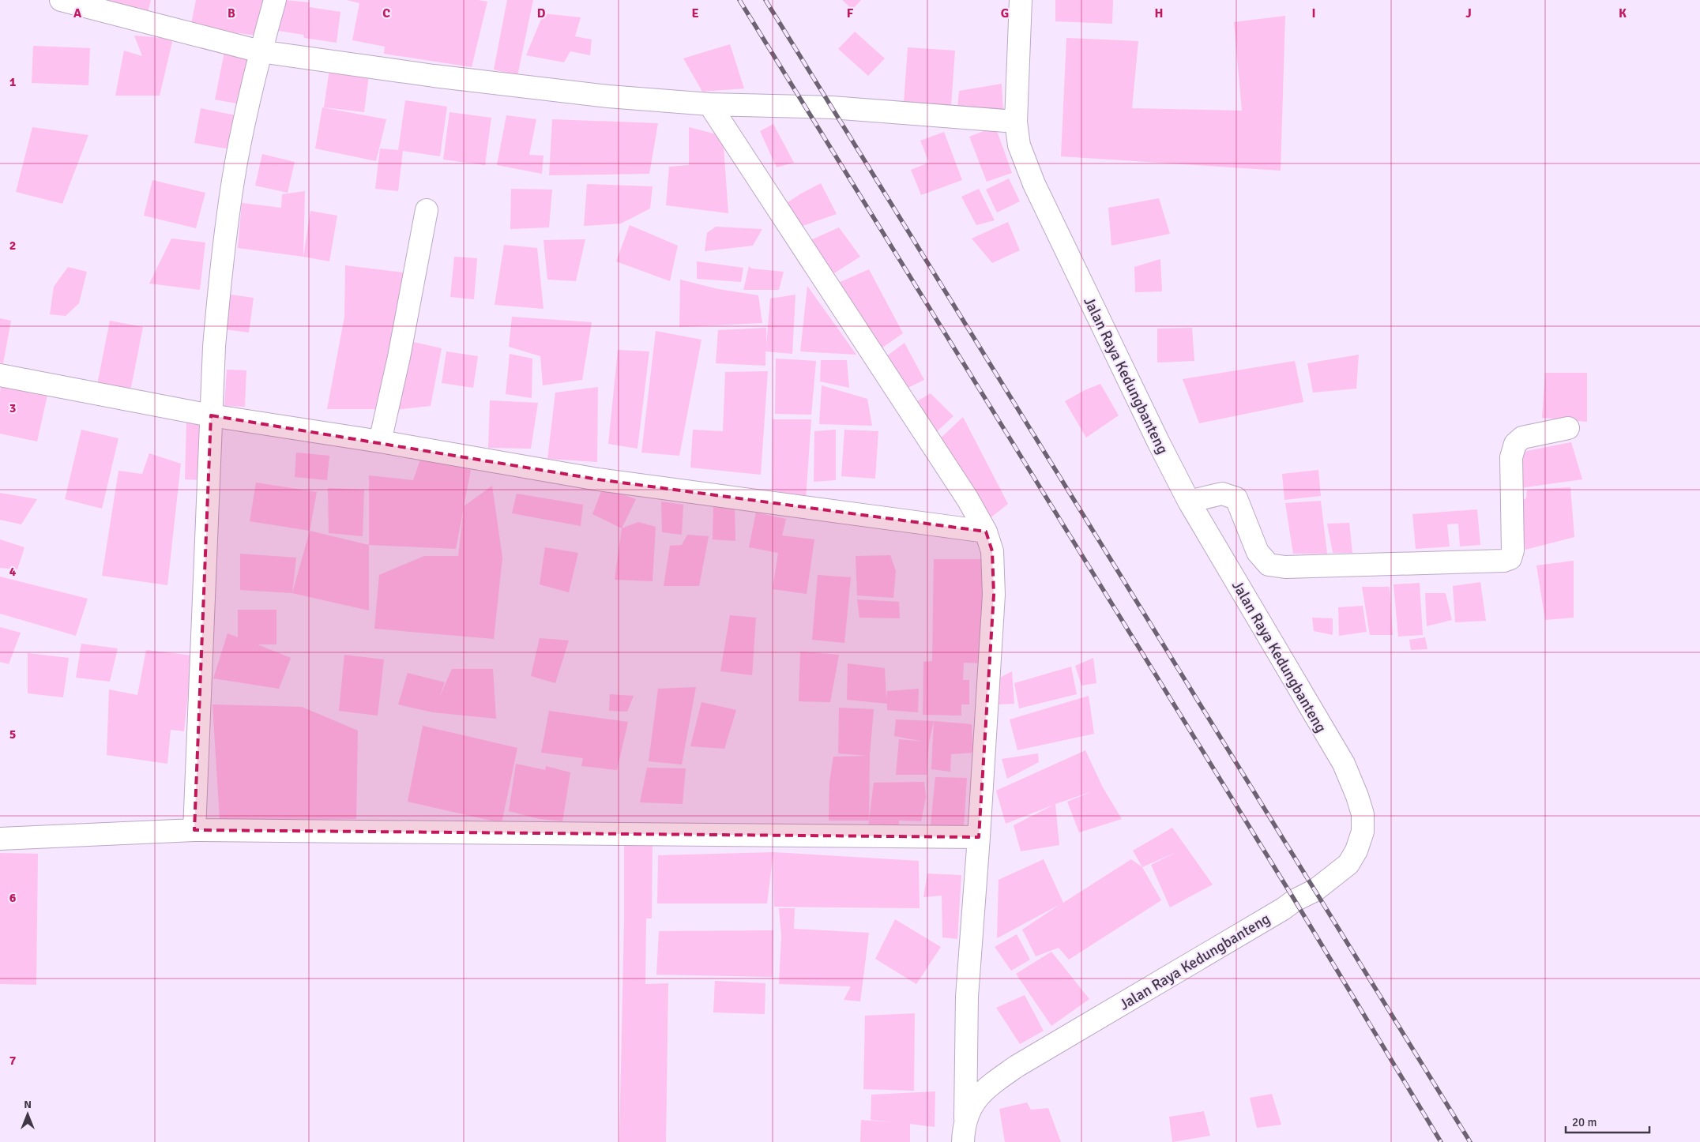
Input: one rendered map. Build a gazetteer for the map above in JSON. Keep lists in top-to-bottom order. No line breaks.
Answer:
{"streets":{"street":["Jalan Raya Kedungbanteng"]},"scale_bar":"20 m","north":"top","grid":{"columns":["A","B","C","D","E","F","G","H","I","J","K"],"rows":["1","2","3","4","5","6","7"]}}
